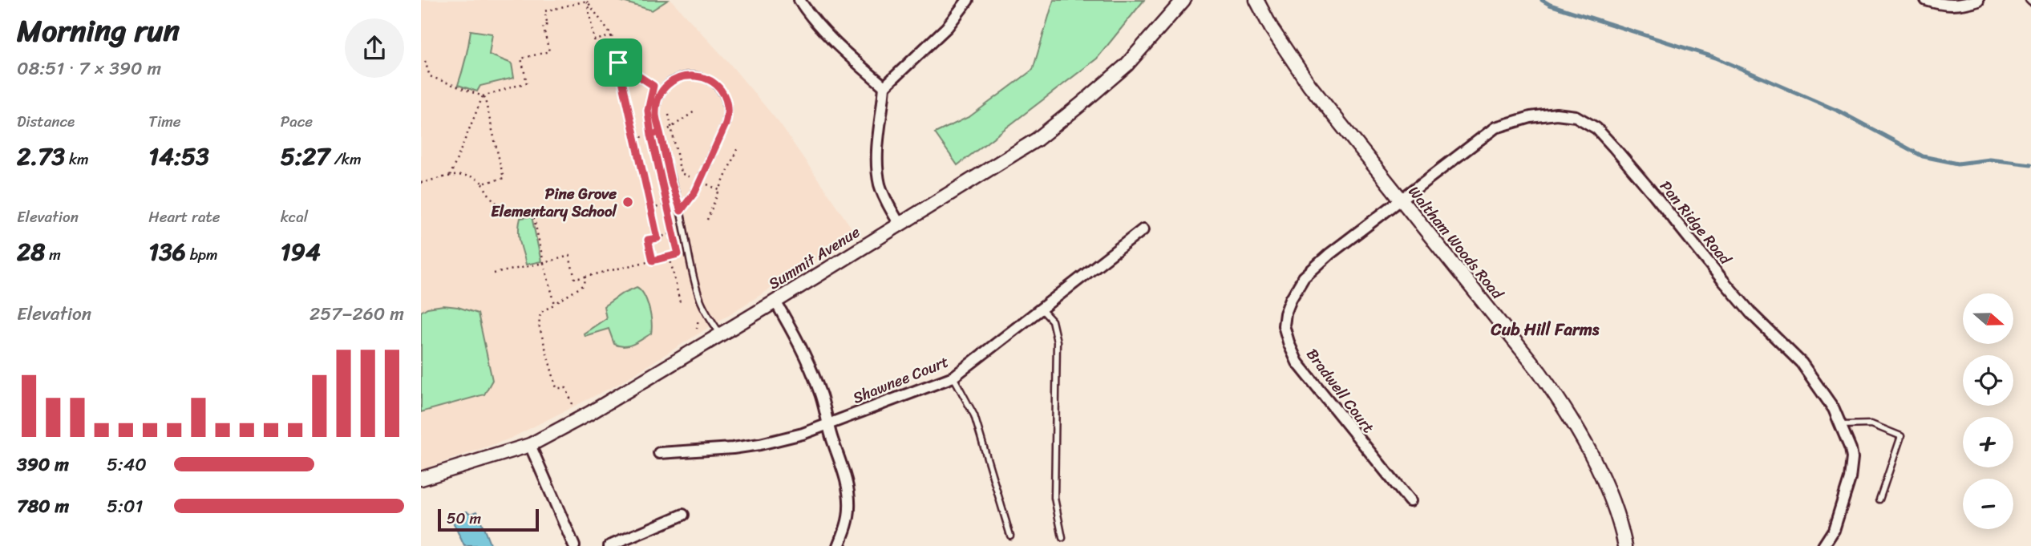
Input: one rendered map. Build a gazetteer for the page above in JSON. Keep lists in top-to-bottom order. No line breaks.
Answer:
{"streets":{"street":["Pan Ridge Road","Waltham Woods Road","Summit Avenue","Shawnee Court","Bradwell Court"]},"crossings":[["Pan Ridge Road","Waltham Woods Road"],["Pan Ridge Road","Bradwell Court"],["Waltham Woods Road","Bradwell Court"]],"districts":["Cub Hill Farms"],"places":["Pine Grove Elementary School"],"scale_bar":"50 m","north":"right","page":{"heading":["Morning run","08:51 · 7 × 390 m"],"stats":[["Distance","2.73 km"],["Time","14:53"],["Pace","5:27 /km"],["Elevation","28 m"],["Heart rate","136 bpm"],["kcal","194"]],"chart":["Elevation","257–260 m"],"map_buttons":["+","−"],"list":[{"name":"390 m","note":"5:40"},{"name":"780 m","note":"5:01"}],"scale":"50 m"}}
